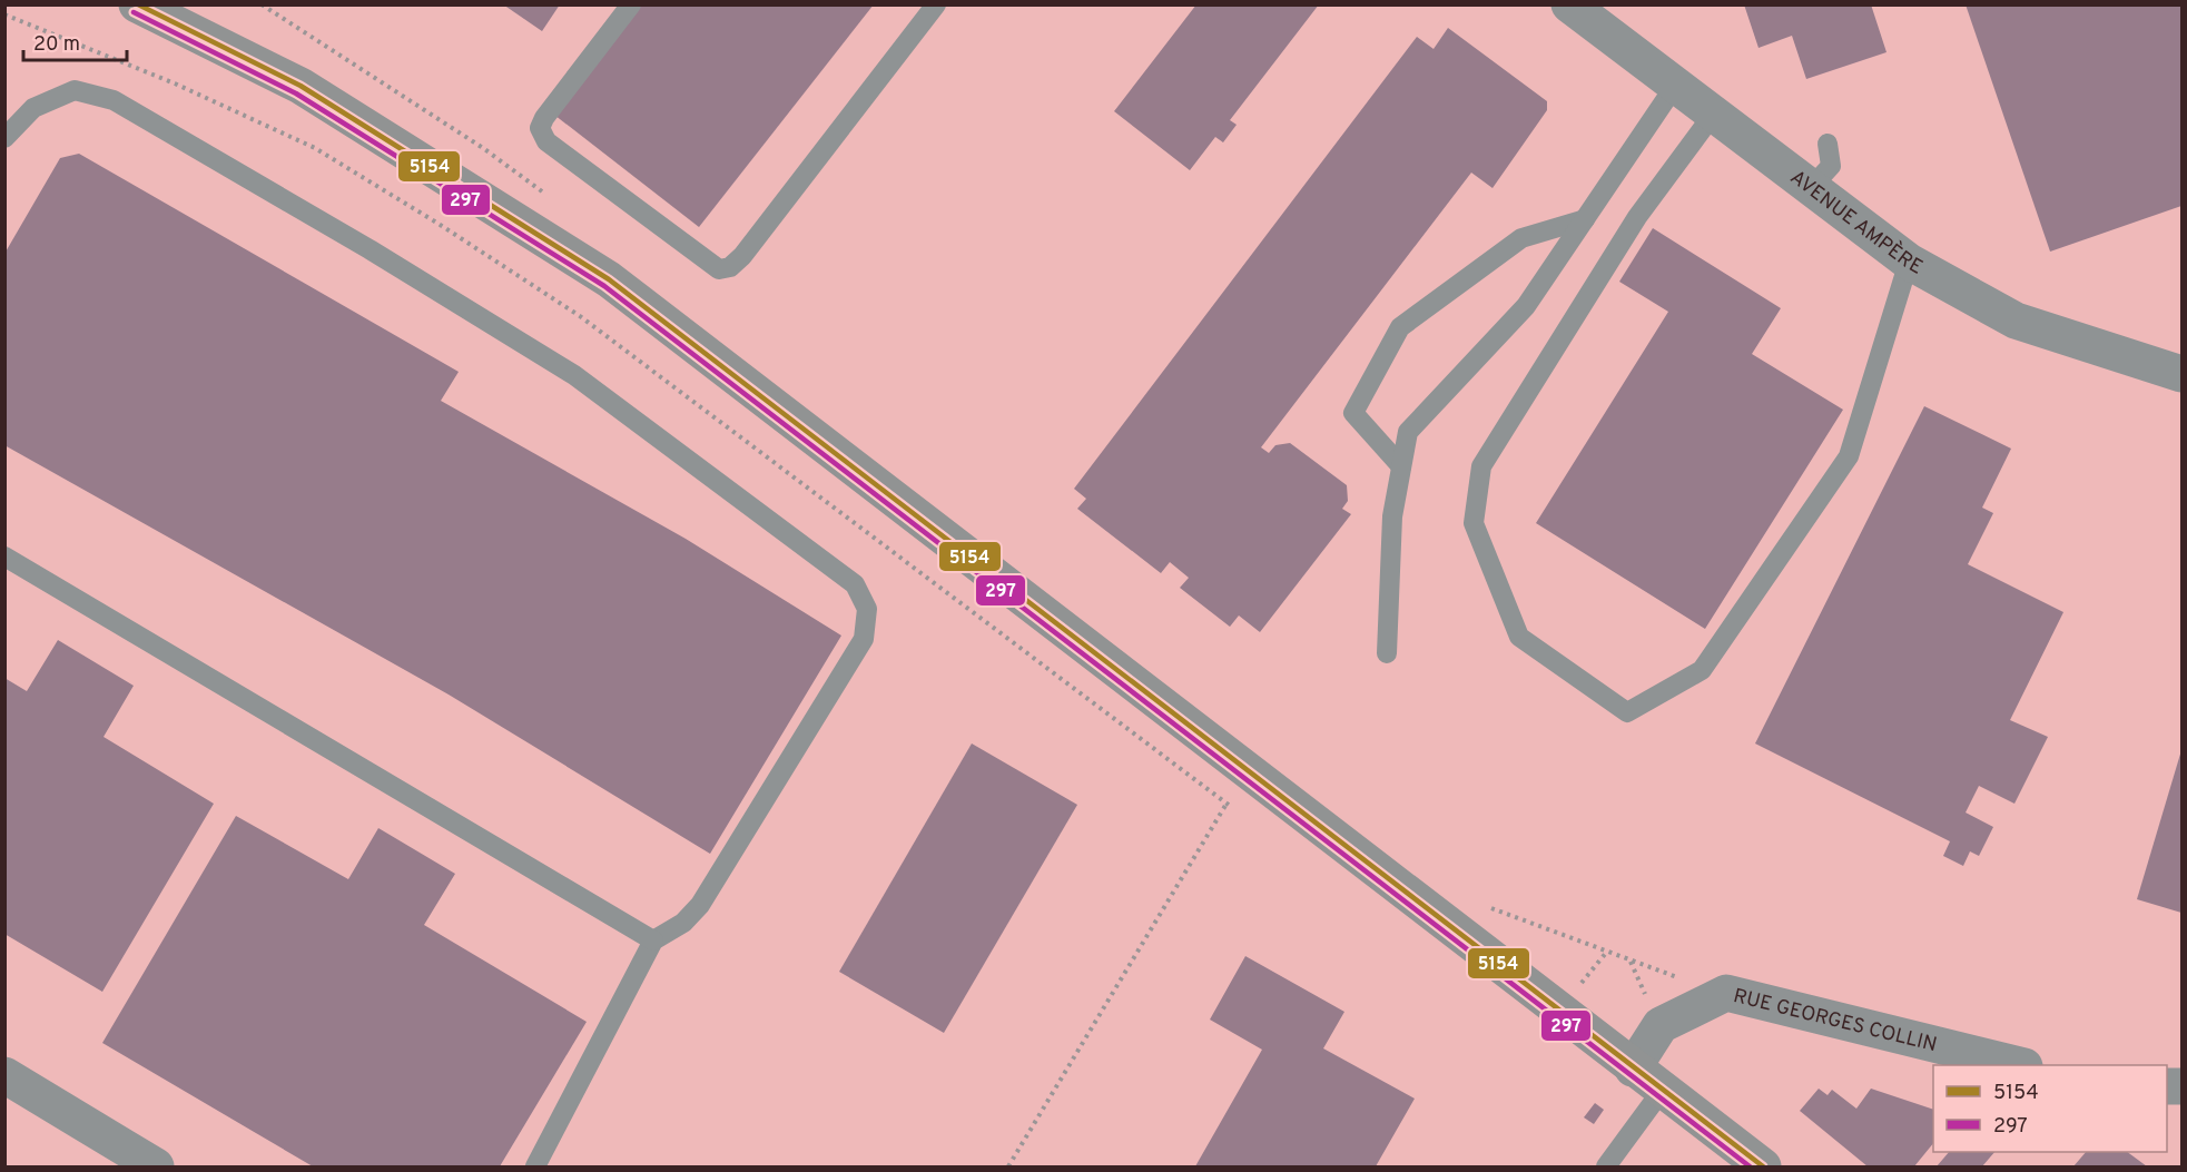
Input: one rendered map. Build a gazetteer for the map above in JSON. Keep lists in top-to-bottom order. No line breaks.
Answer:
{"streets":{"street":["AVENUE AMPÈRE","RUE GEORGES COLLIN"]},"lines":["transit line 5154","transit line 297"],"legend":["5154","297"],"scale_bar":"20 m"}
